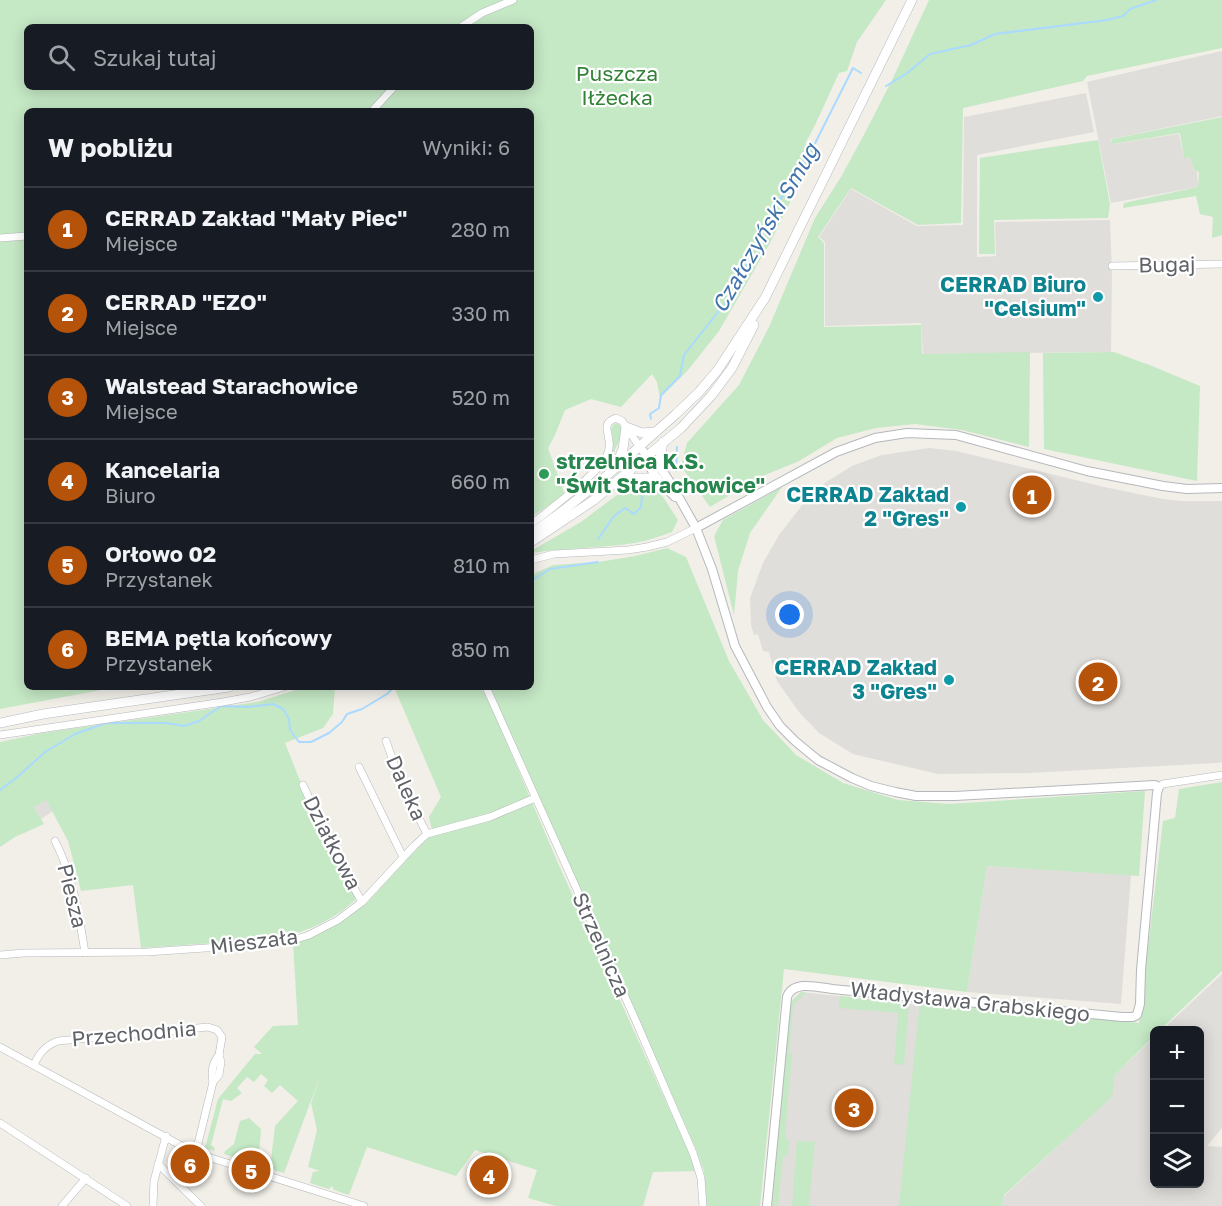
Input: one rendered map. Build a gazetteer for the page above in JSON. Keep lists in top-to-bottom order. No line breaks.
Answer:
{"streets":{"street":["Bugaj","Daleka","Działkowa","Piesza","Mieszała","Strzelnicza","Władysława Grabskiego","Przechodnia"]},"crossings":[["Daleka","Mieszała"],["Działkowa","Mieszała"],["Piesza","Mieszała"],["Mieszała","Strzelnicza"]],"water":["Czałczyński Smug"],"parks":["Puszcza Iłżecka"],"places":["CERRAD Biuro \"Celsium\"","strzelnica K.S. \"Świt Starachowice\"","CERRAD Zakład 2 \"Gres\"","CERRAD Zakład 3 \"Gres\""],"page":{"search":"Szukaj tutaj","heading":["W pobliżu","Wyniki: 6"],"list":[{"mark":"1","name":"CERRAD Zakład \"Mały Piec\"","note":"Miejsce","value":"280 m"},{"mark":"2","name":"CERRAD \"EZO\"","note":"Miejsce","value":"330 m"},{"mark":"3","name":"Walstead Starachowice","note":"Miejsce","value":"520 m"},{"mark":"4","name":"Kancelaria","note":"Biuro","value":"660 m"},{"mark":"5","name":"Orłowo 02","note":"Przystanek","value":"810 m"},{"mark":"6","name":"BEMA pętla końcowy","note":"Przystanek","value":"850 m"}],"pins":["1","2","3","6","5","4"],"map_buttons":["+","−"]}}
